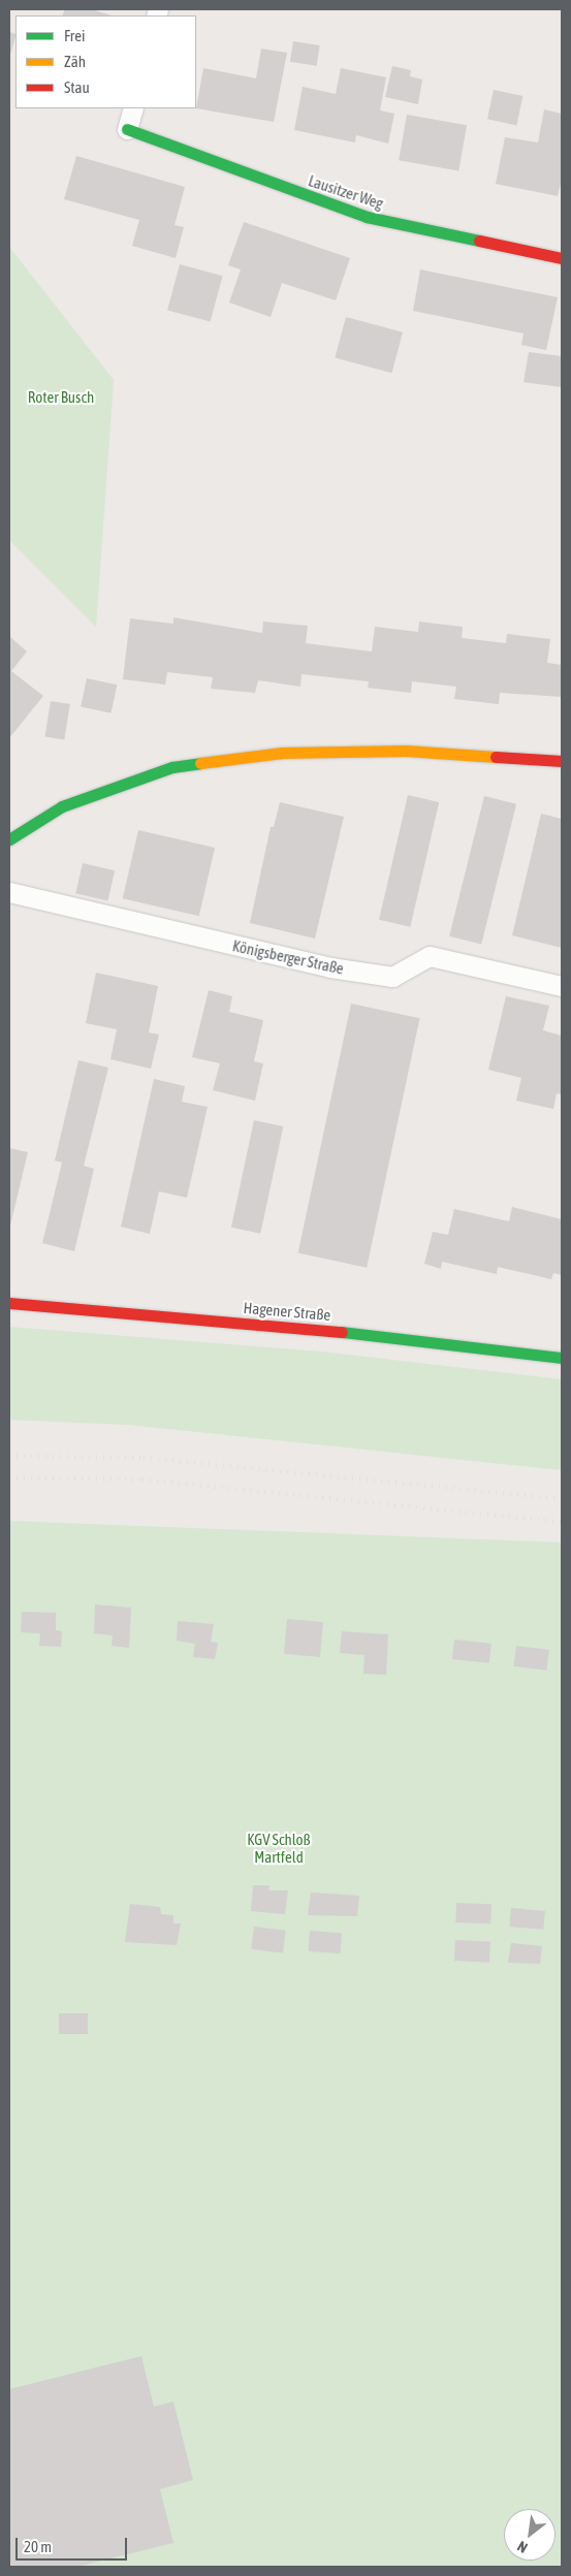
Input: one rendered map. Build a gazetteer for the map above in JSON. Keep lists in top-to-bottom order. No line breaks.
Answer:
{"streets":{"street":["Lausitzer Weg","Hagener Straße"],"lane":["Königsberger Straße"]},"parks":["Roter Busch","KGV Schloß Martfeld"],"legend":["Frei","Zäh","Stau"],"scale_bar":"20 m","north":"bottom left"}
